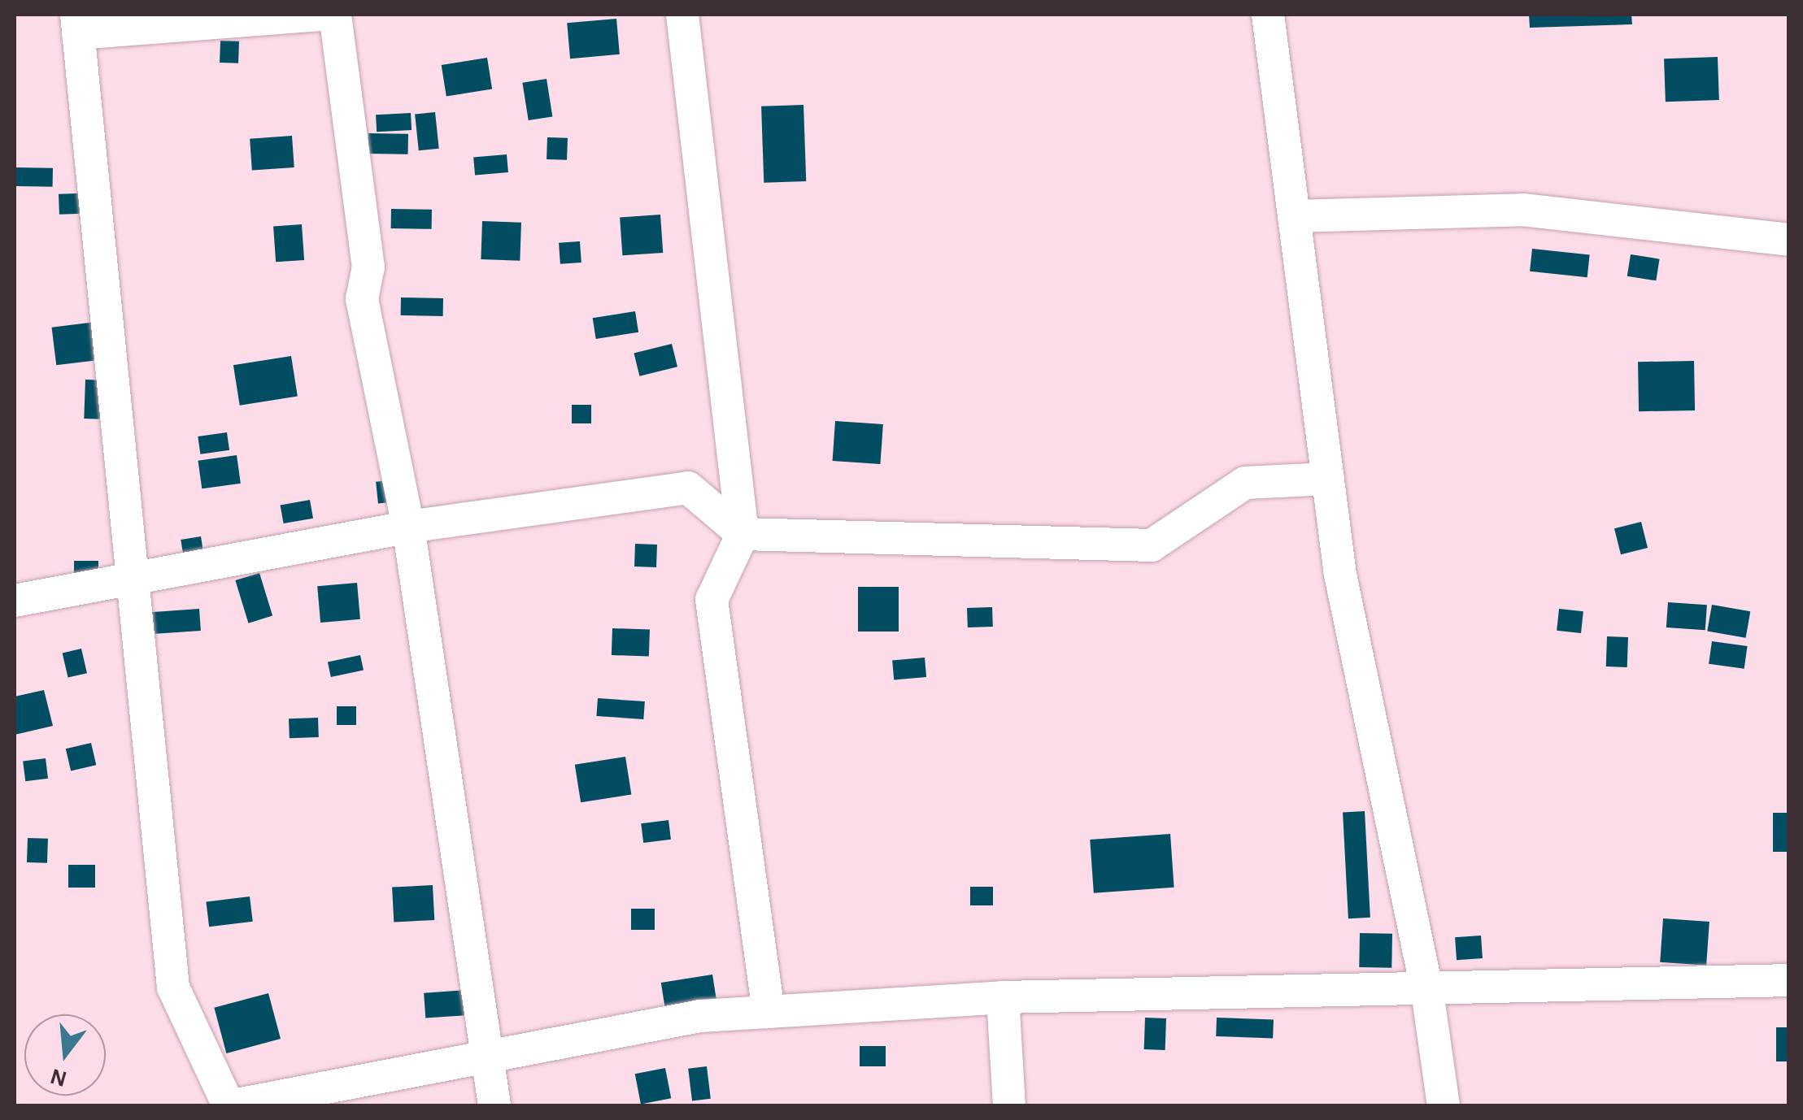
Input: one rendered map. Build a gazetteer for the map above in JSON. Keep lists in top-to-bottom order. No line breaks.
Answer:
{"north":"bottom"}
